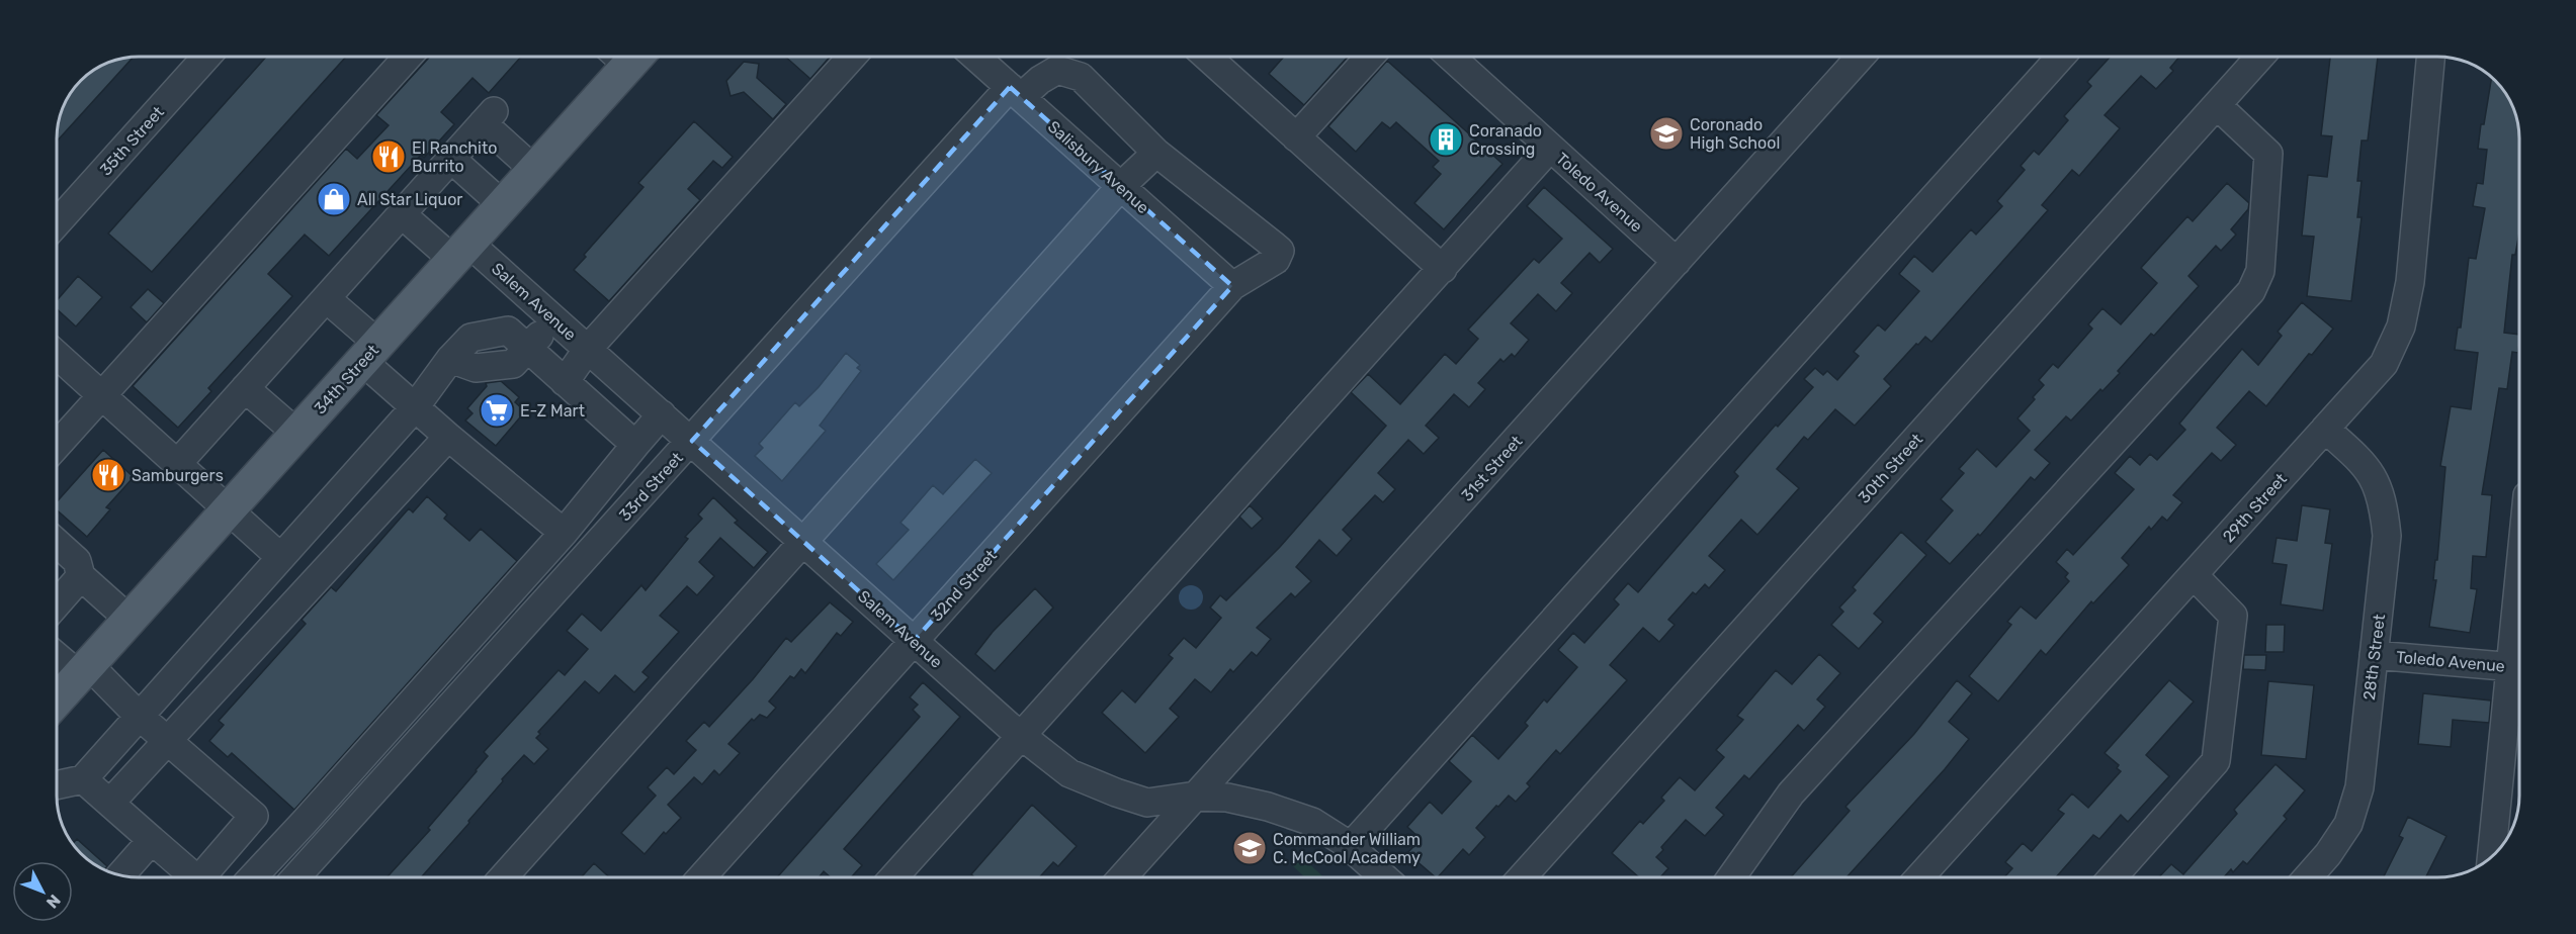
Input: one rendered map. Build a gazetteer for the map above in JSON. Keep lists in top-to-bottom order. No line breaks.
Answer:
{"streets":{"main road":["34th Street"],"street":["35th Street","Salisbury Avenue","Toledo Avenue","Salem Avenue","31st Street","30th Street","33rd Street","29th Street","32nd Street","28th Street"]},"crossings":[["Salisbury Avenue","33rd Street"],["Salisbury Avenue","32nd Street"],["Toledo Avenue","31st Street"],["Toledo Avenue","28th Street"],["Salem Avenue","34th Street"],["Salem Avenue","31st Street"],["Salem Avenue","33rd Street"],["Salem Avenue","32nd Street"],["29th Street","28th Street"]],"places":{"school or university":["Coronado High School","Commander William C. McCool Academy"],"building":["Coranado Crossing"],"restaurant":["El Ranchito Burrito","Samburgers"],"shop":["All Star Liquor"],"supermarket":["E-Z Mart"]},"north":"bottom right"}
